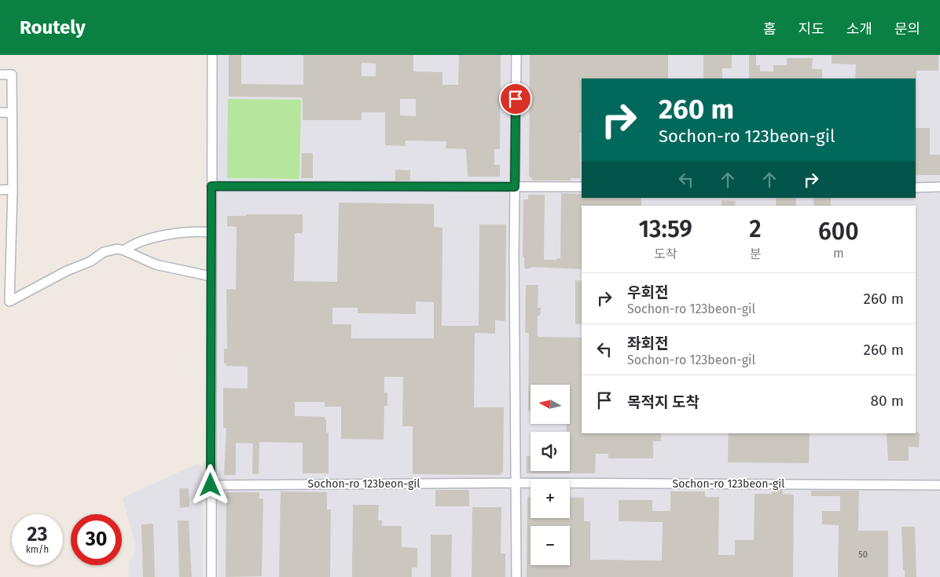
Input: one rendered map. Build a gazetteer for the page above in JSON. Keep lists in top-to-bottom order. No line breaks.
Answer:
{"streets":{"street":["Sochon-ro 123beon-gil"]},"house_numbers":["50"],"north":"left","page":{"header":"Routely","nav":["홈","지도","소개","문의"],"turn":["260 m","Sochon-ro 123beon-gil"],"eta":["13:59","도착","2","분","600","m"],"list":[{"name":"우회전","note":"Sochon-ro 123beon-gil","value":"260 m"},{"name":"좌회전","note":"Sochon-ro 123beon-gil","value":"260 m"},{"name":"목적지 도착","value":"80 m"}],"map_buttons":["+","−"],"speed":"23 km/h","limit":"30"}}
